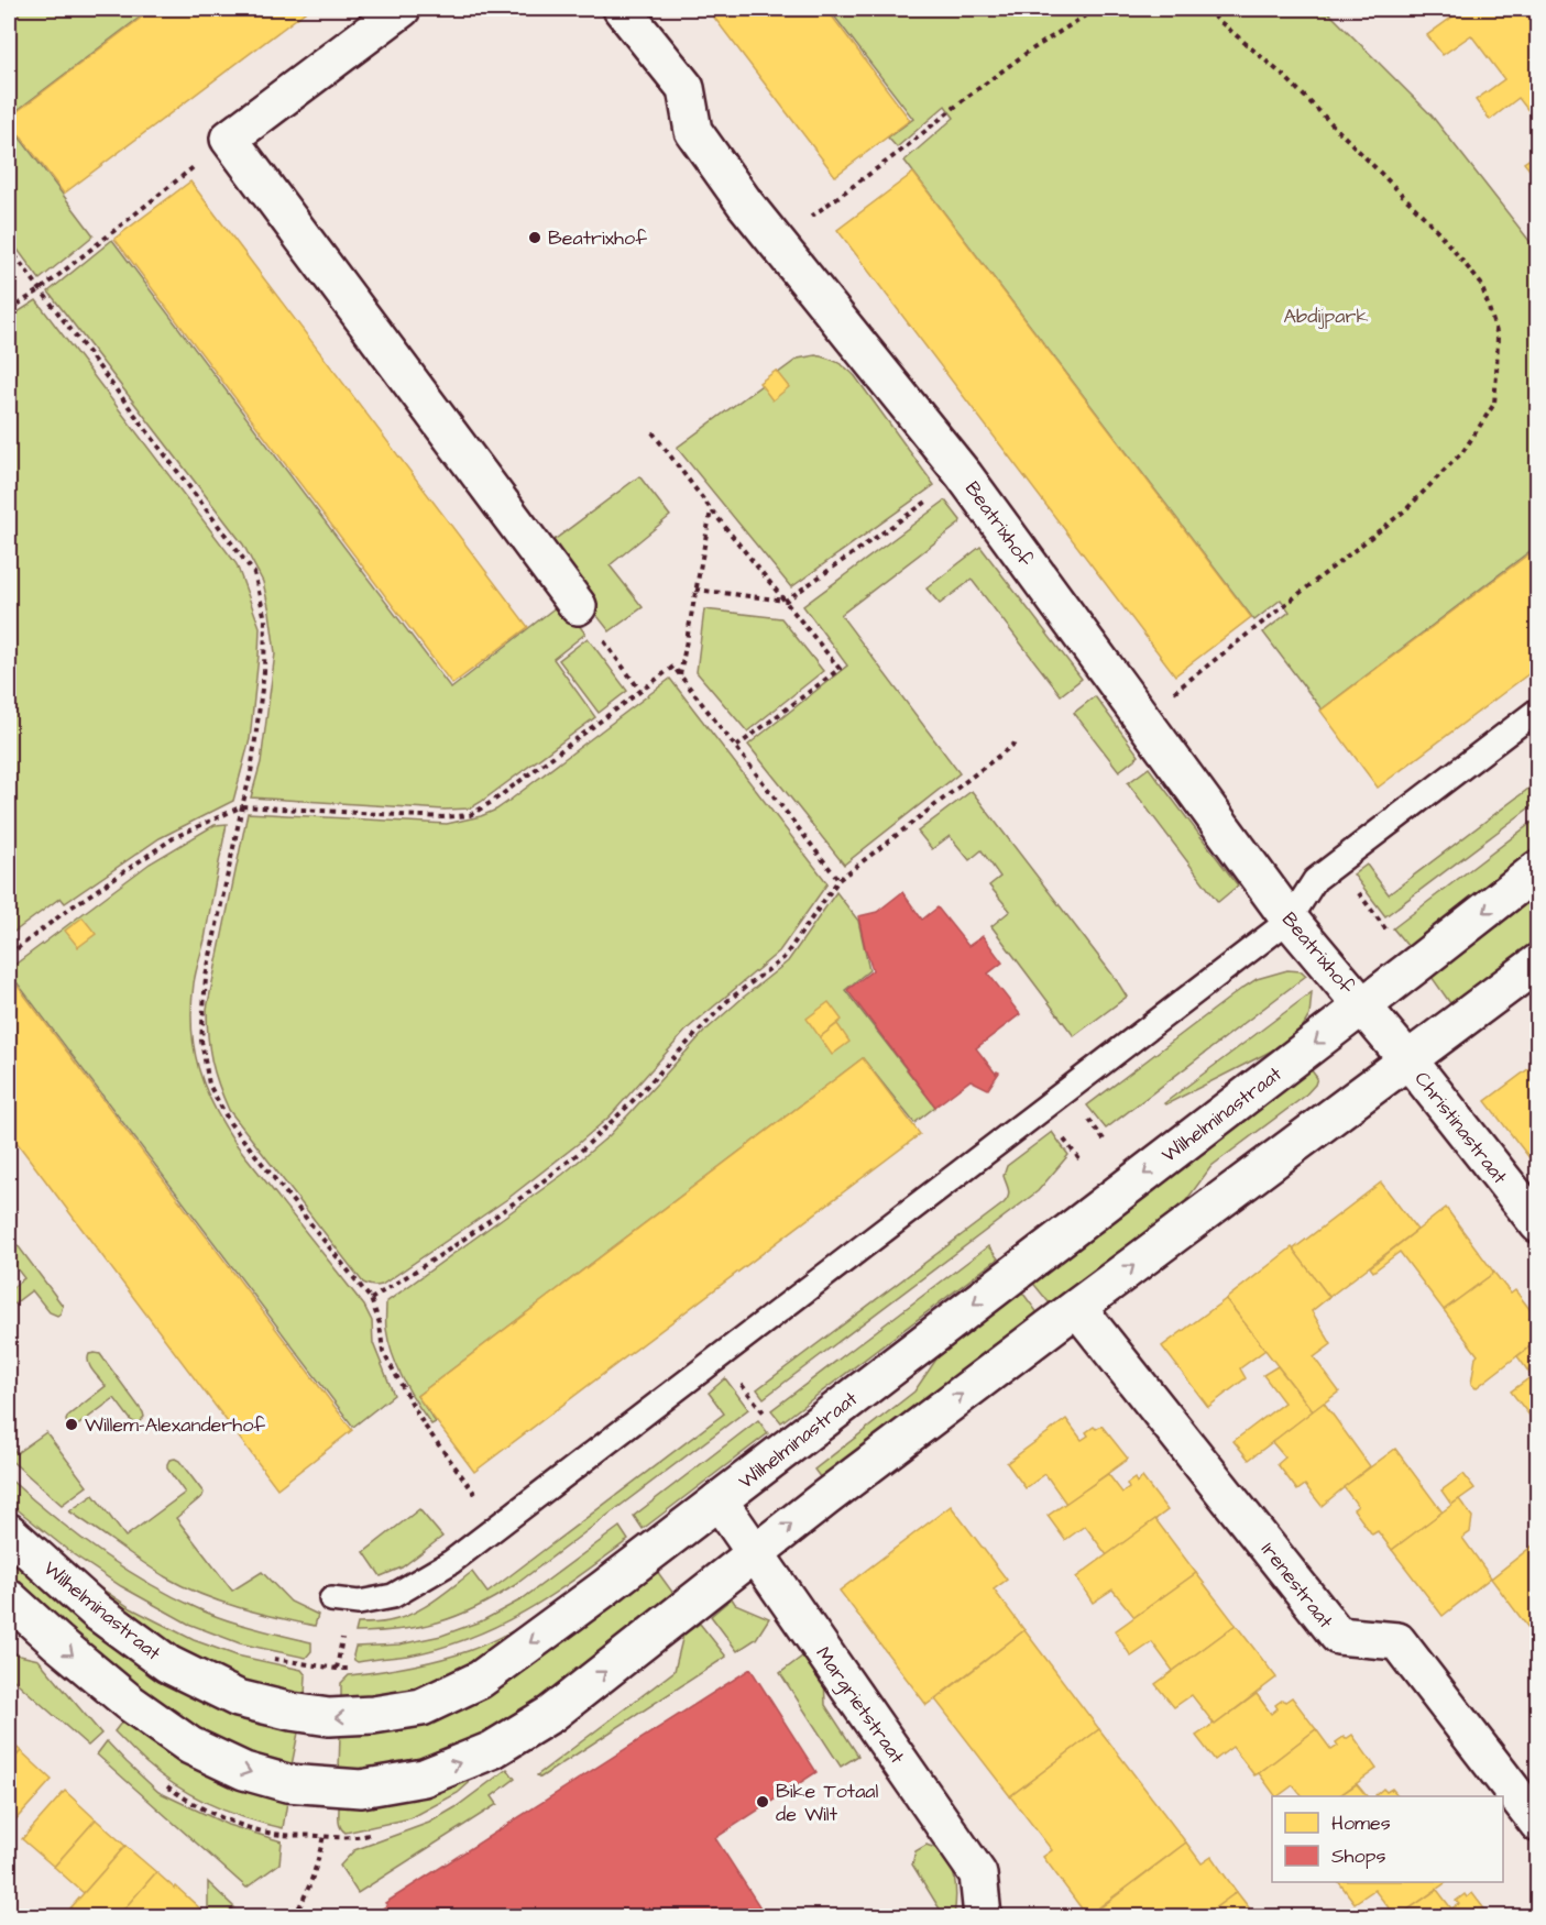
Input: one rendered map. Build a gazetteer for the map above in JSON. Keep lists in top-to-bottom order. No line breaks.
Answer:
{"streets":{"street":["Beatrixhof","Wilhelminastraat","Christinastraat","Irenestraat","Margrietstraat"]},"crossings":[["Beatrixhof","Wilhelminastraat"],["Beatrixhof","Christinastraat"],["Wilhelminastraat","Margrietstraat"]],"parks":["Abdijpark"],"places":["Beatrixhof","Willem-Alexanderhof","Bike Totaal de Wilt"],"legend":["Homes","Shops"]}
